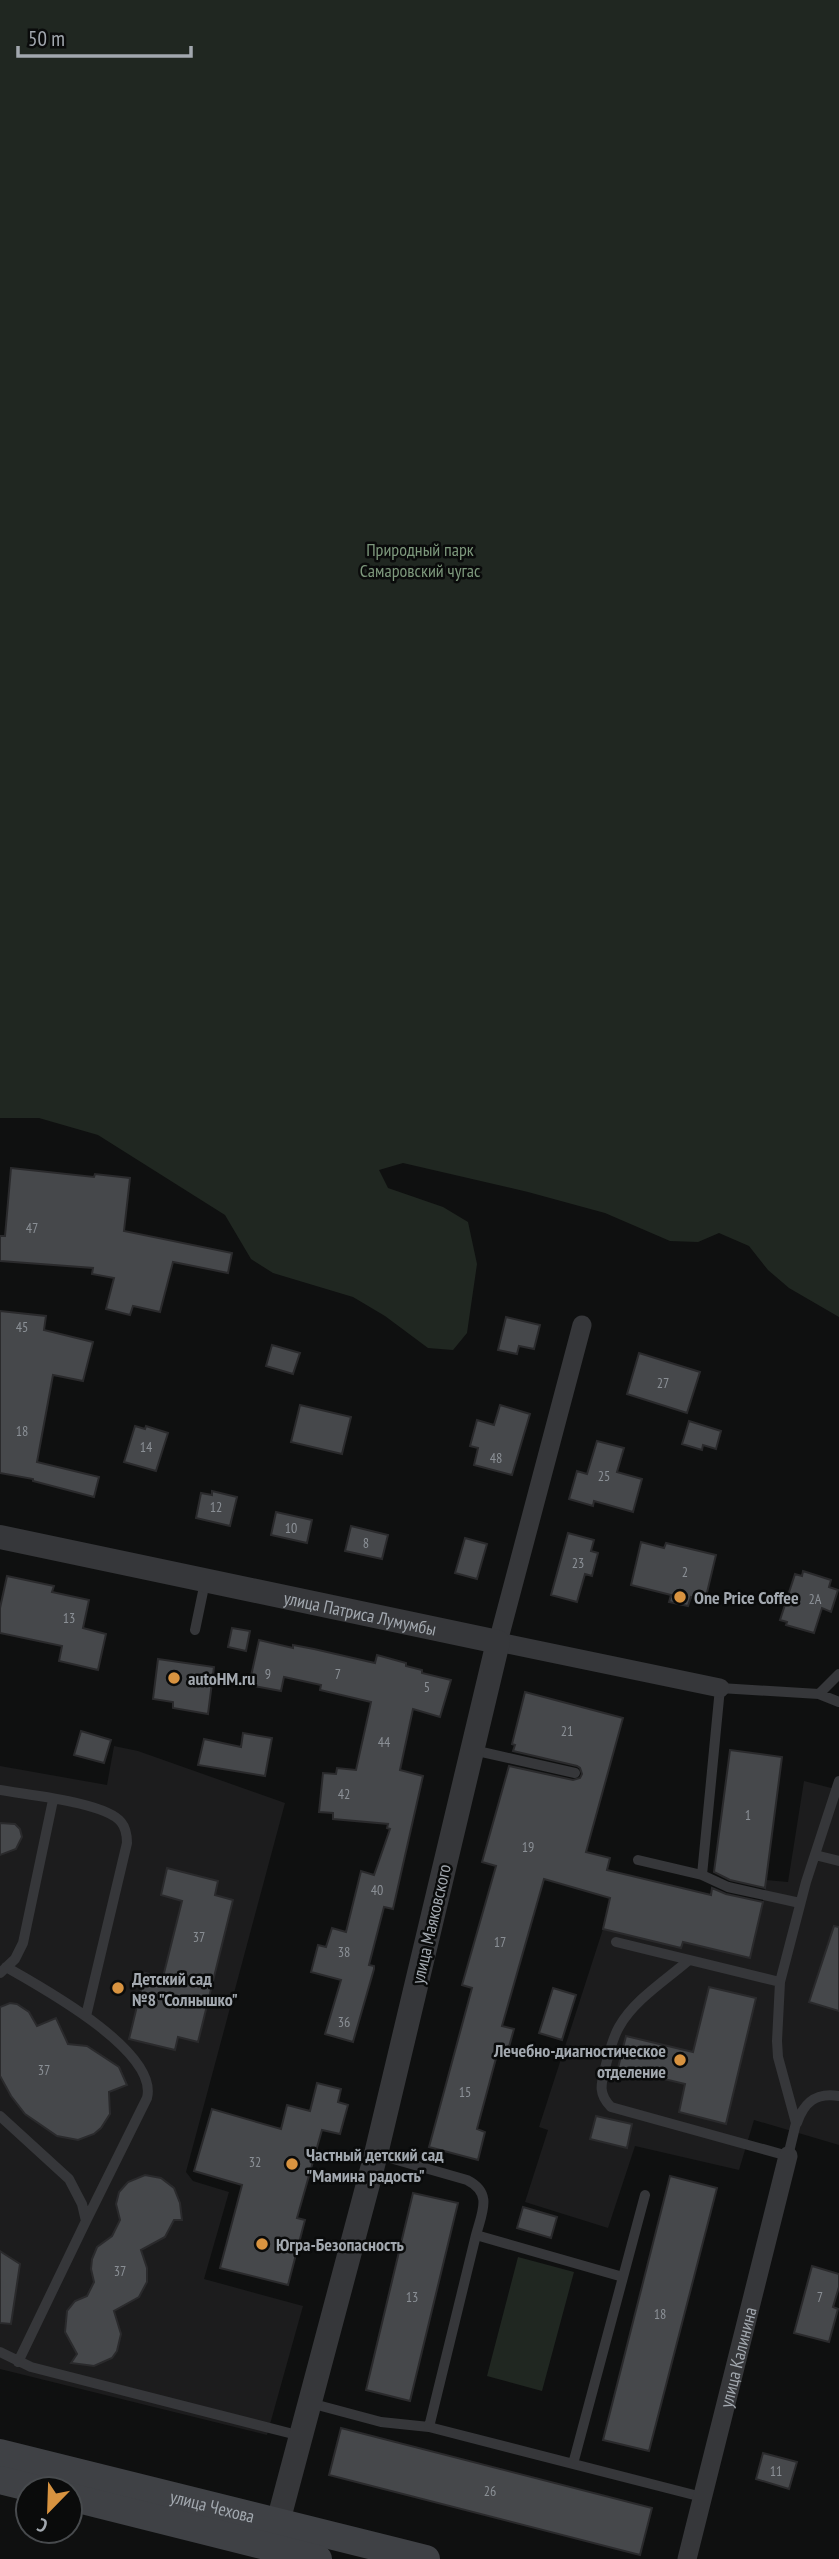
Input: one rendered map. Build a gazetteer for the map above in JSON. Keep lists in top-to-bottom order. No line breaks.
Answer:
{"streets":{"main road":["улица Чехова"],"street":["улица Патриса Лумумбы","улица Маяковского","улица Калинина"]},"crossings":[["улица Патриса Лумумбы","улица Маяковского"],["улица Маяковского","улица Чехова"]],"parks":["Природный парк Самаровский чугас"],"places":["One Price Coffee","autoHM.ru","Детский сад №8 \"Солнышко\"","Лечебно-диагностическое отделение","Частный детский сад \"Мамина радость\"","Югра-Безопасность"],"house_numbers":["47","45","27","18","14","48","25","12","10","8","23","2","2А","13","9","7","5","21","44","42","1","19","40","37","17","38","36","37","15","32","37","13","7","18","11","26"],"scale_bar":"50 m","north":"bottom left"}
